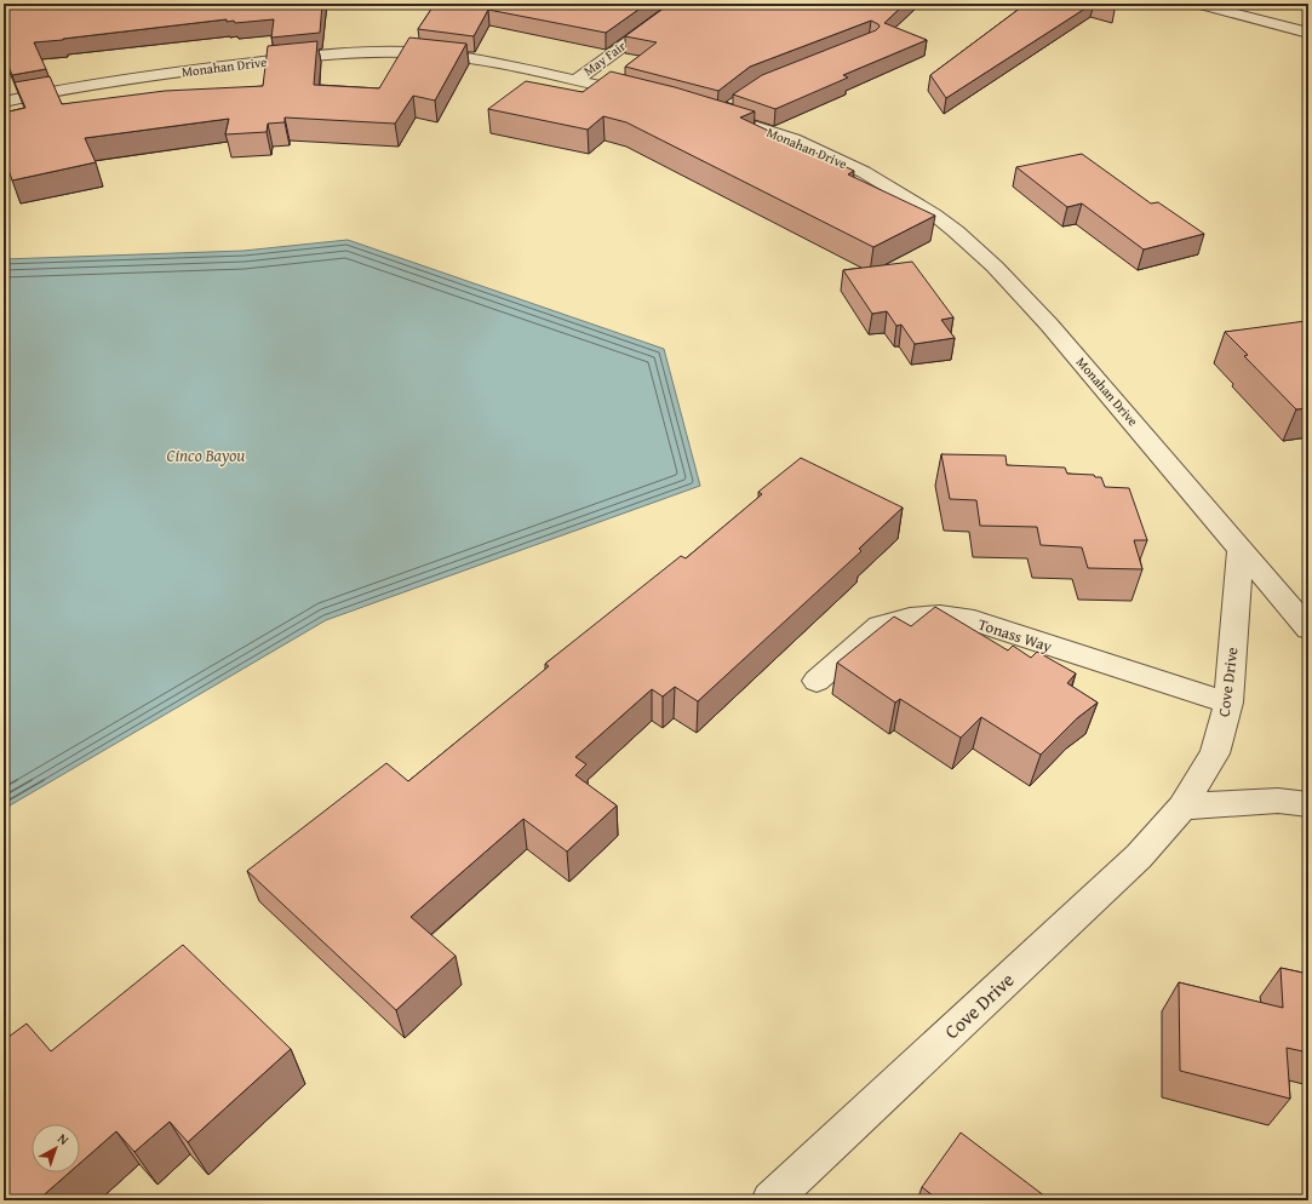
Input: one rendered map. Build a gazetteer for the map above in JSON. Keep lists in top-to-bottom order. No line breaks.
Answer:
{"streets":{"street":["May Fair","Monahan Drive","Tonass Way","Cove Drive"]},"crossings":[["May Fair","Monahan Drive"],["Monahan Drive","Cove Drive"],["Tonass Way","Cove Drive"]],"water":["Cinco Bayou"],"north":"top right"}
